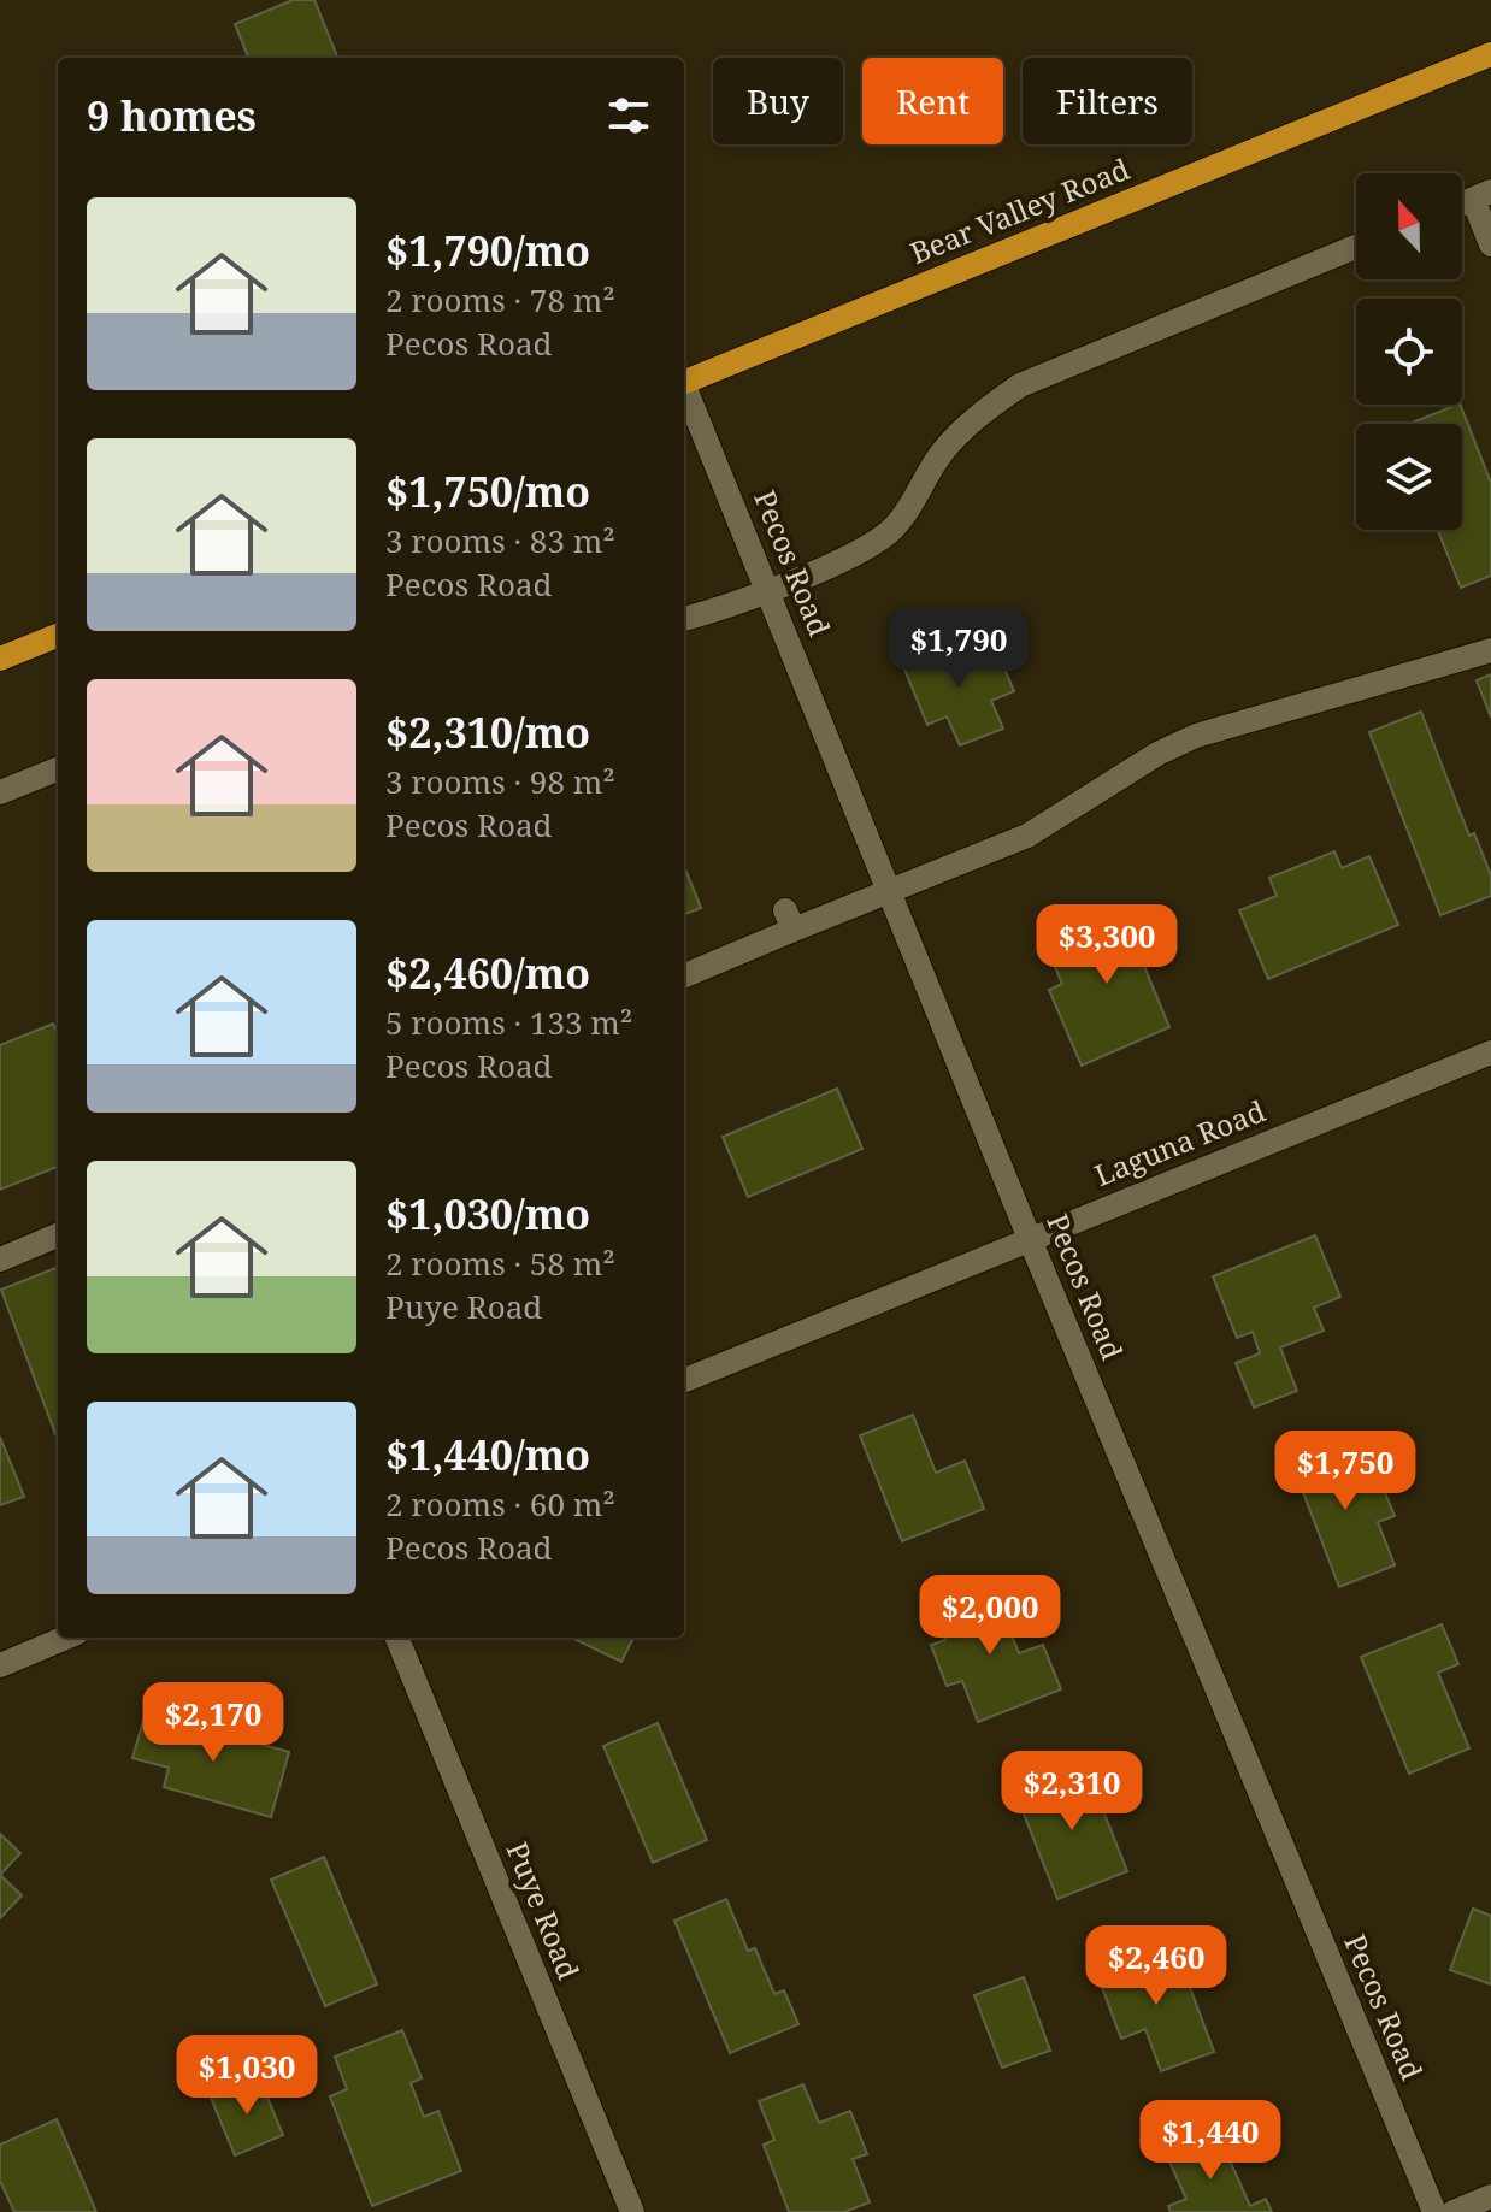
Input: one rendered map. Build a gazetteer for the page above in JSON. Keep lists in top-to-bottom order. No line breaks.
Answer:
{"streets":{"main road":["Bear Valley Road"],"street":["Pecos Road","Laguna Road","Puye Road"]},"crossings":[["Pecos Road","Laguna Road"]],"north":"top","page":{"chip":["Buy","Rent","Filters"],"heading":"9 homes","list":[{"name":"$1,790/mo","note":"2 rooms · 78 m² · Pecos Road"},{"name":"$1,750/mo","note":"3 rooms · 83 m² · Pecos Road"},{"name":"$2,310/mo","note":"3 rooms · 98 m² · Pecos Road"},{"name":"$2,460/mo","note":"5 rooms · 133 m² · Pecos Road"},{"name":"$1,030/mo","note":"2 rooms · 58 m² · Puye Road"},{"name":"$1,440/mo","note":"2 rooms · 60 m² · Pecos Road"}],"price":["$1,790","$3,300","$1,750","$2,000","$2,170","$2,310","$2,460","$1,030","$1,440"]}}
